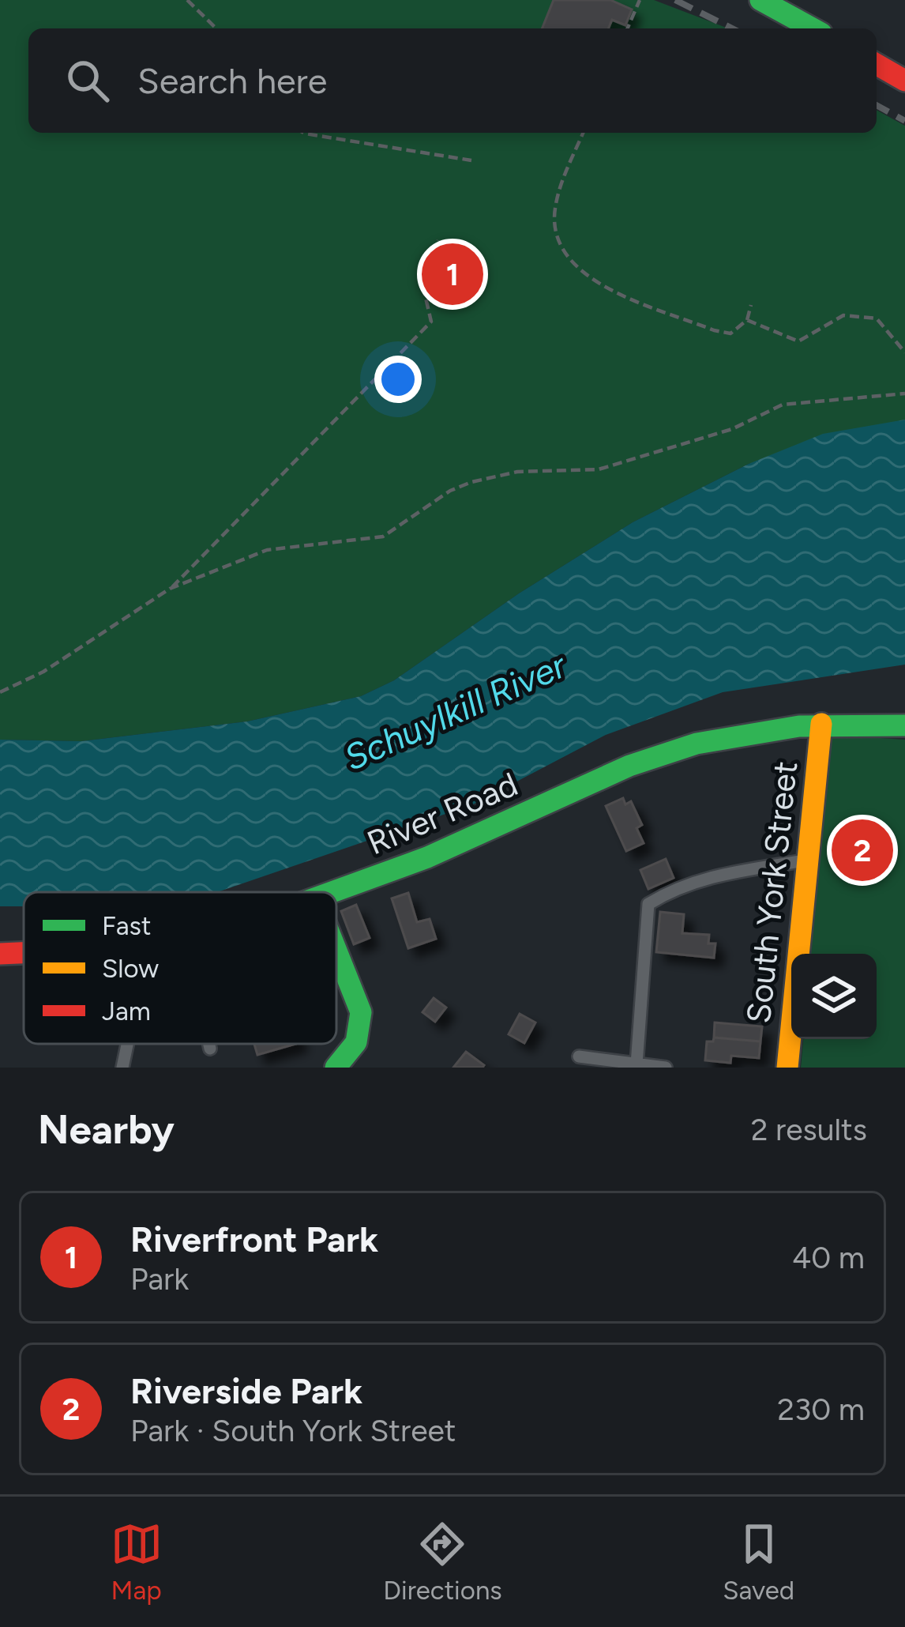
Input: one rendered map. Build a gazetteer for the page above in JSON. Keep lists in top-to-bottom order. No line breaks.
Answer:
{"streets":{"street":["River Road","South York Street"]},"crossings":[["River Road","South York Street"]],"water":["Schuylkill River"],"legend":["Fast","Slow","Jam"],"page":{"search":"Search here","pins":["1","2"],"heading":["Nearby","2 results"],"list":[{"mark":"1","name":"Riverfront Park","note":"Park","value":"40 m"},{"mark":"2","name":"Riverside Park","note":"Park · South York Street","value":"230 m"}],"nav":["Map","Directions","Saved"]}}
